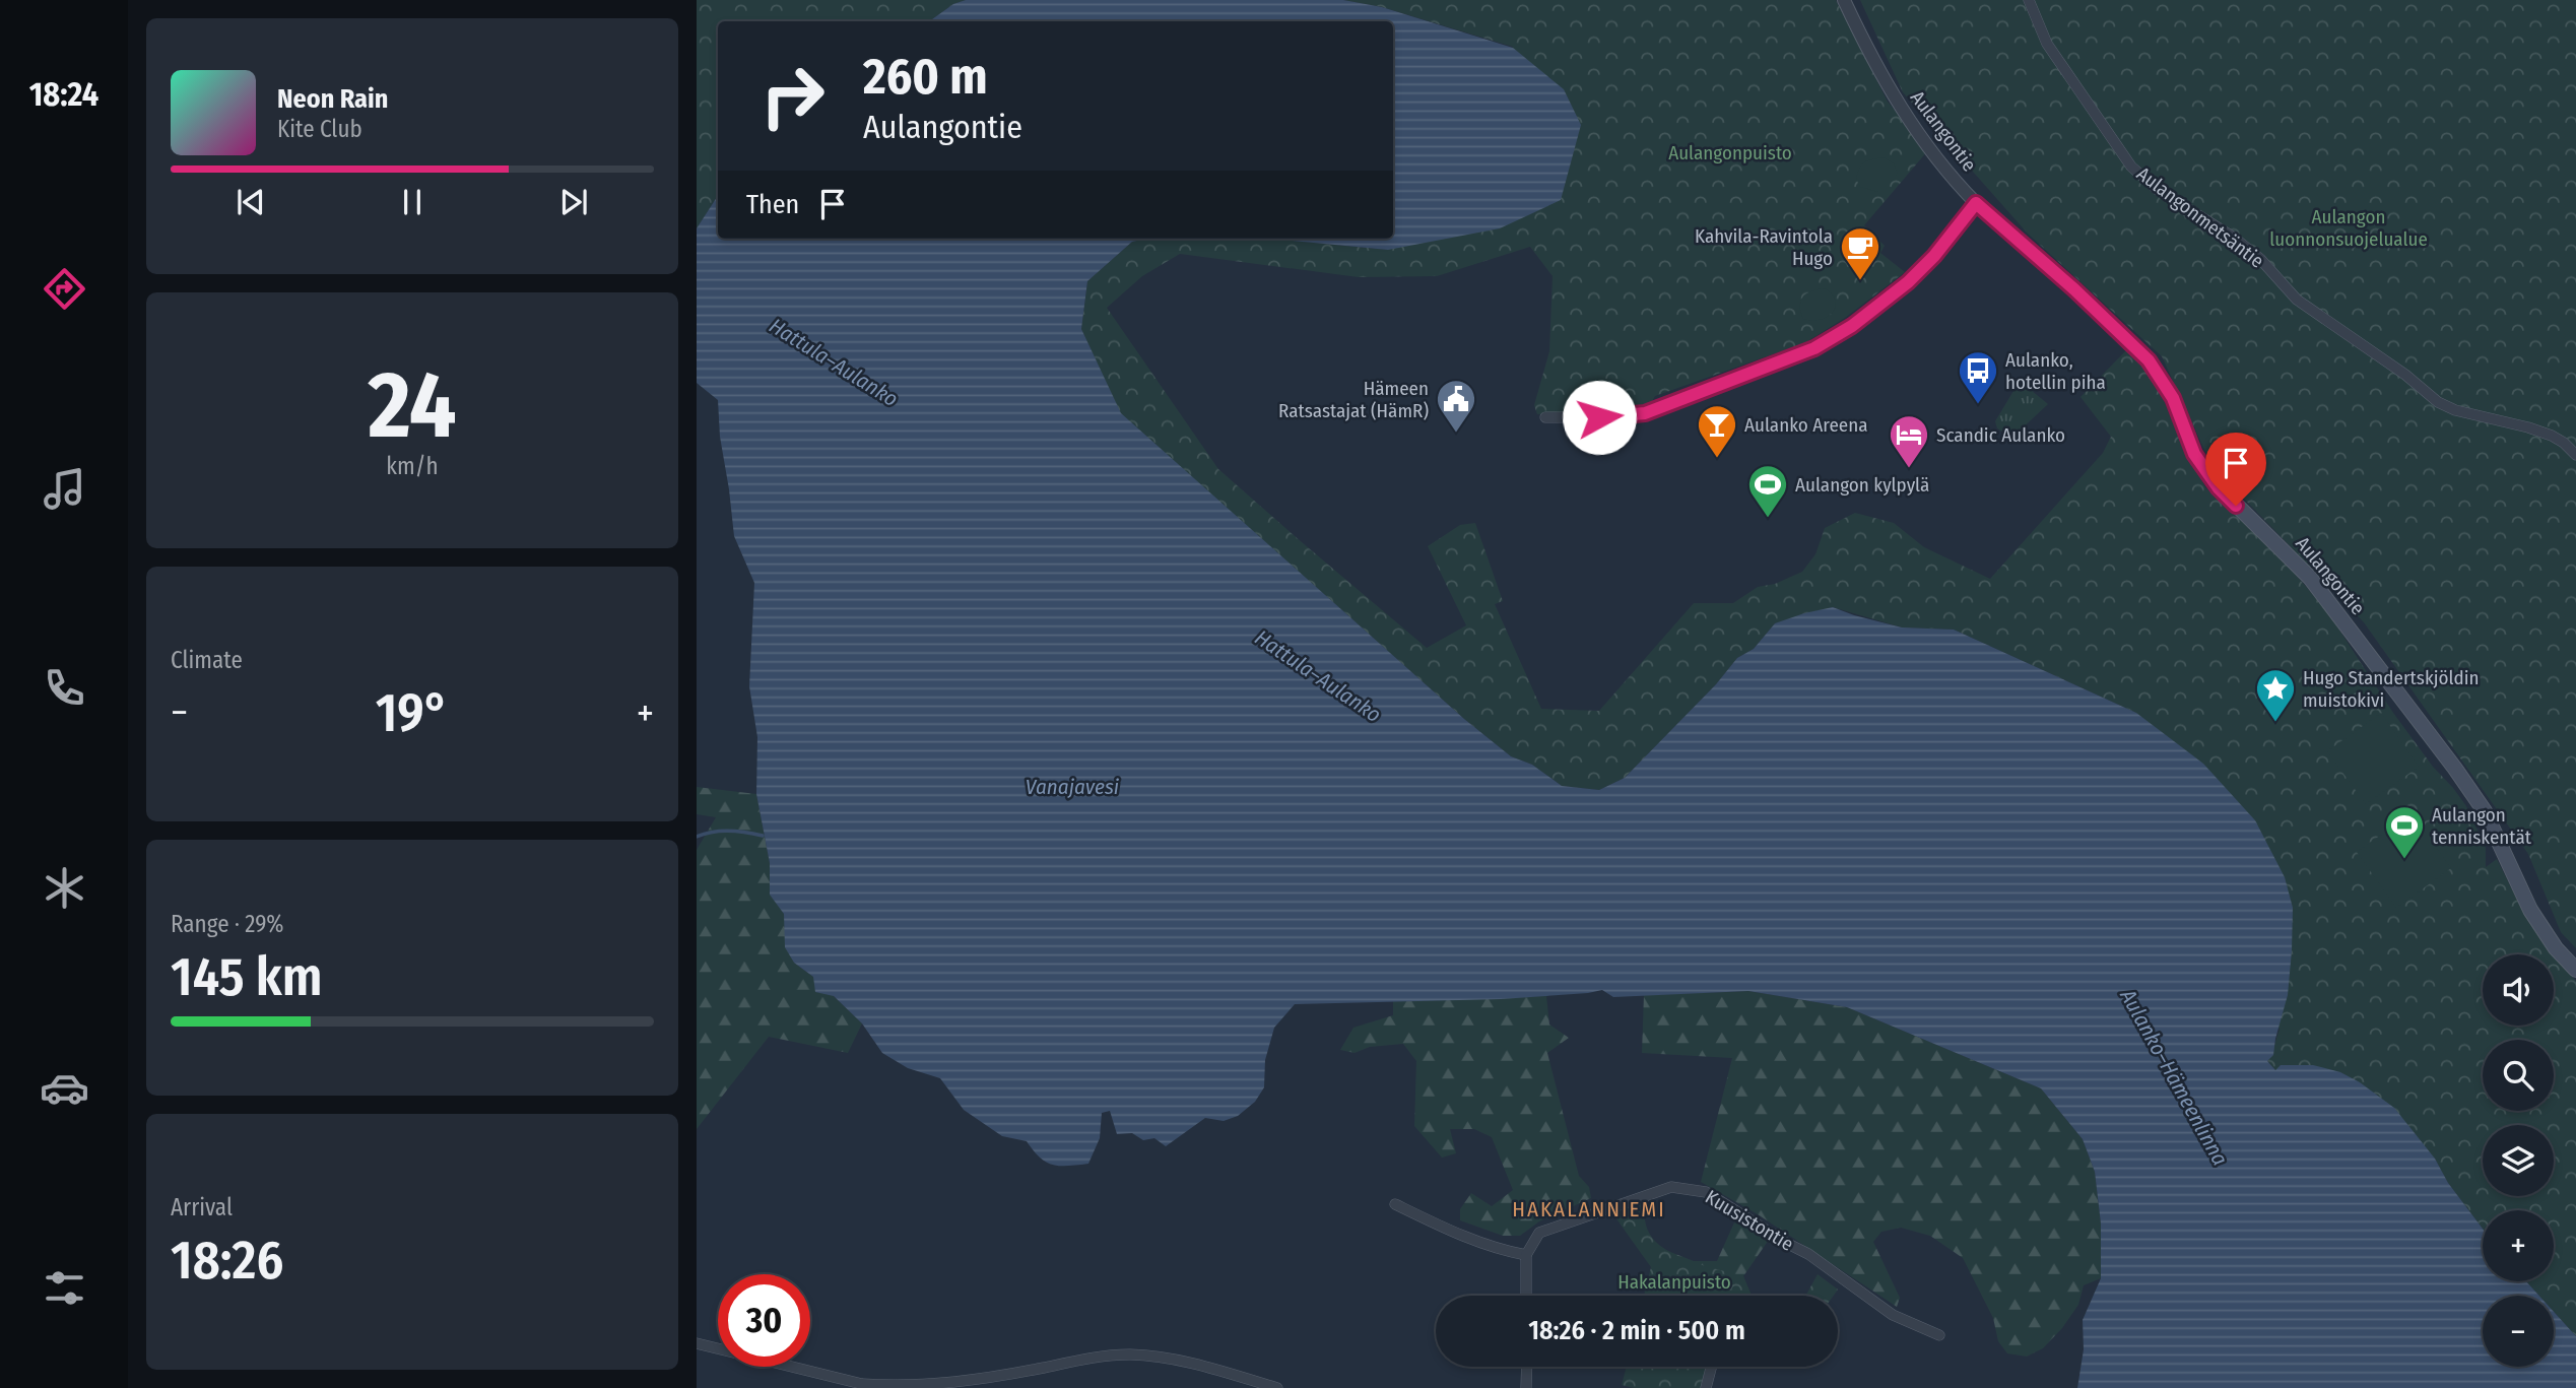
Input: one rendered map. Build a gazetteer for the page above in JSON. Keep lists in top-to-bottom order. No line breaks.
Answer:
{"streets":{"main road":["Aulangontie"],"street":["Aulangonmetsäntie","Kuusistontie"]},"districts":["HAKALANNIEMI"],"water":["Hattula–Aulanko","Vanajavesi","Aulanko–Hämeenlinna"],"parks":["Aulangonpuisto","Aulangon luonnonsuojelualue","Hakalanpuisto"],"places":{"cafe":["Kahvila-Ravintola Hugo"],"bus stop":["Aulanko, hotellin piha"],"public building":["Hämeen Ratsastajat (HämR)"],"bar":["Aulanko Areena"],"hotel":["Scandic Aulanko"],"sports":["Aulangon kylpylä","Aulangon tenniskentät"],"place":["Hugo Standertskjöldin muistokivi"]},"page":{"tabs":"18:24","turn":["260 m","Aulangontie"],"song":["Neon Rain","Kite Club"],"then":"Then","tile":[["24","km/h"],"Climate",["Range · 29%","145 km"],["Arrival","18:26"]],"heat":["−","19°","+"],"map_buttons":["+","−"],"limit":"30","trip":"18:26 · 2 min · 500 m"}}
